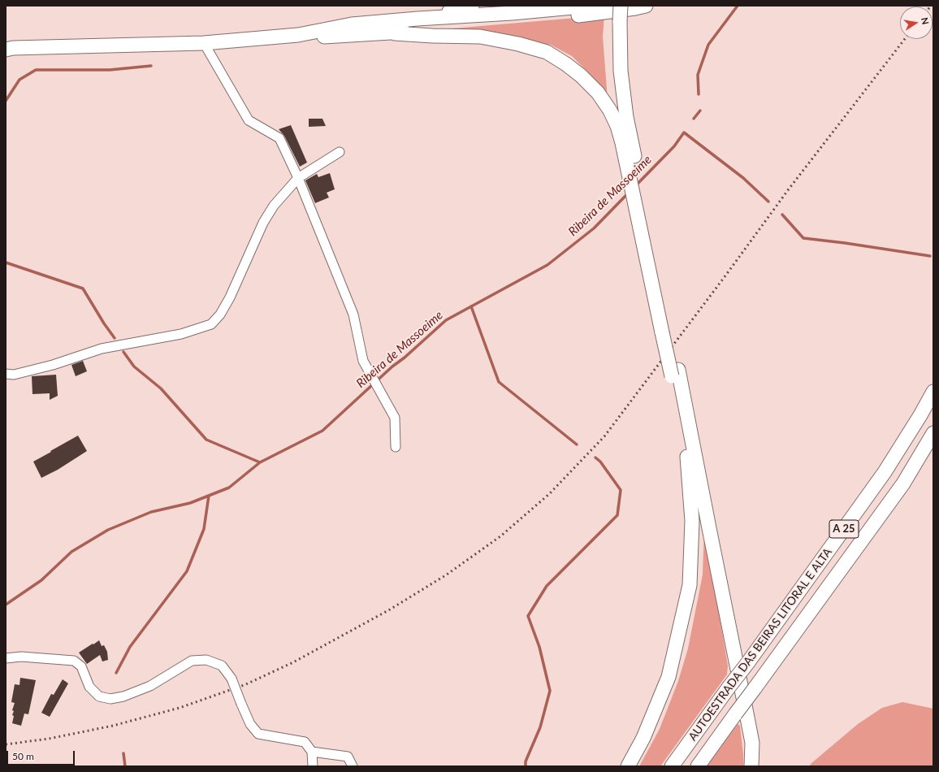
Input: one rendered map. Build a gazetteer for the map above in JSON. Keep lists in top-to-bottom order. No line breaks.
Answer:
{"streets":{"highway":["A 25","AUTOESTRADA DAS BEIRAS LITORAL E ALTA"]},"water":["Ribeira de Massoeime"],"scale_bar":"50 m","north":"right"}
